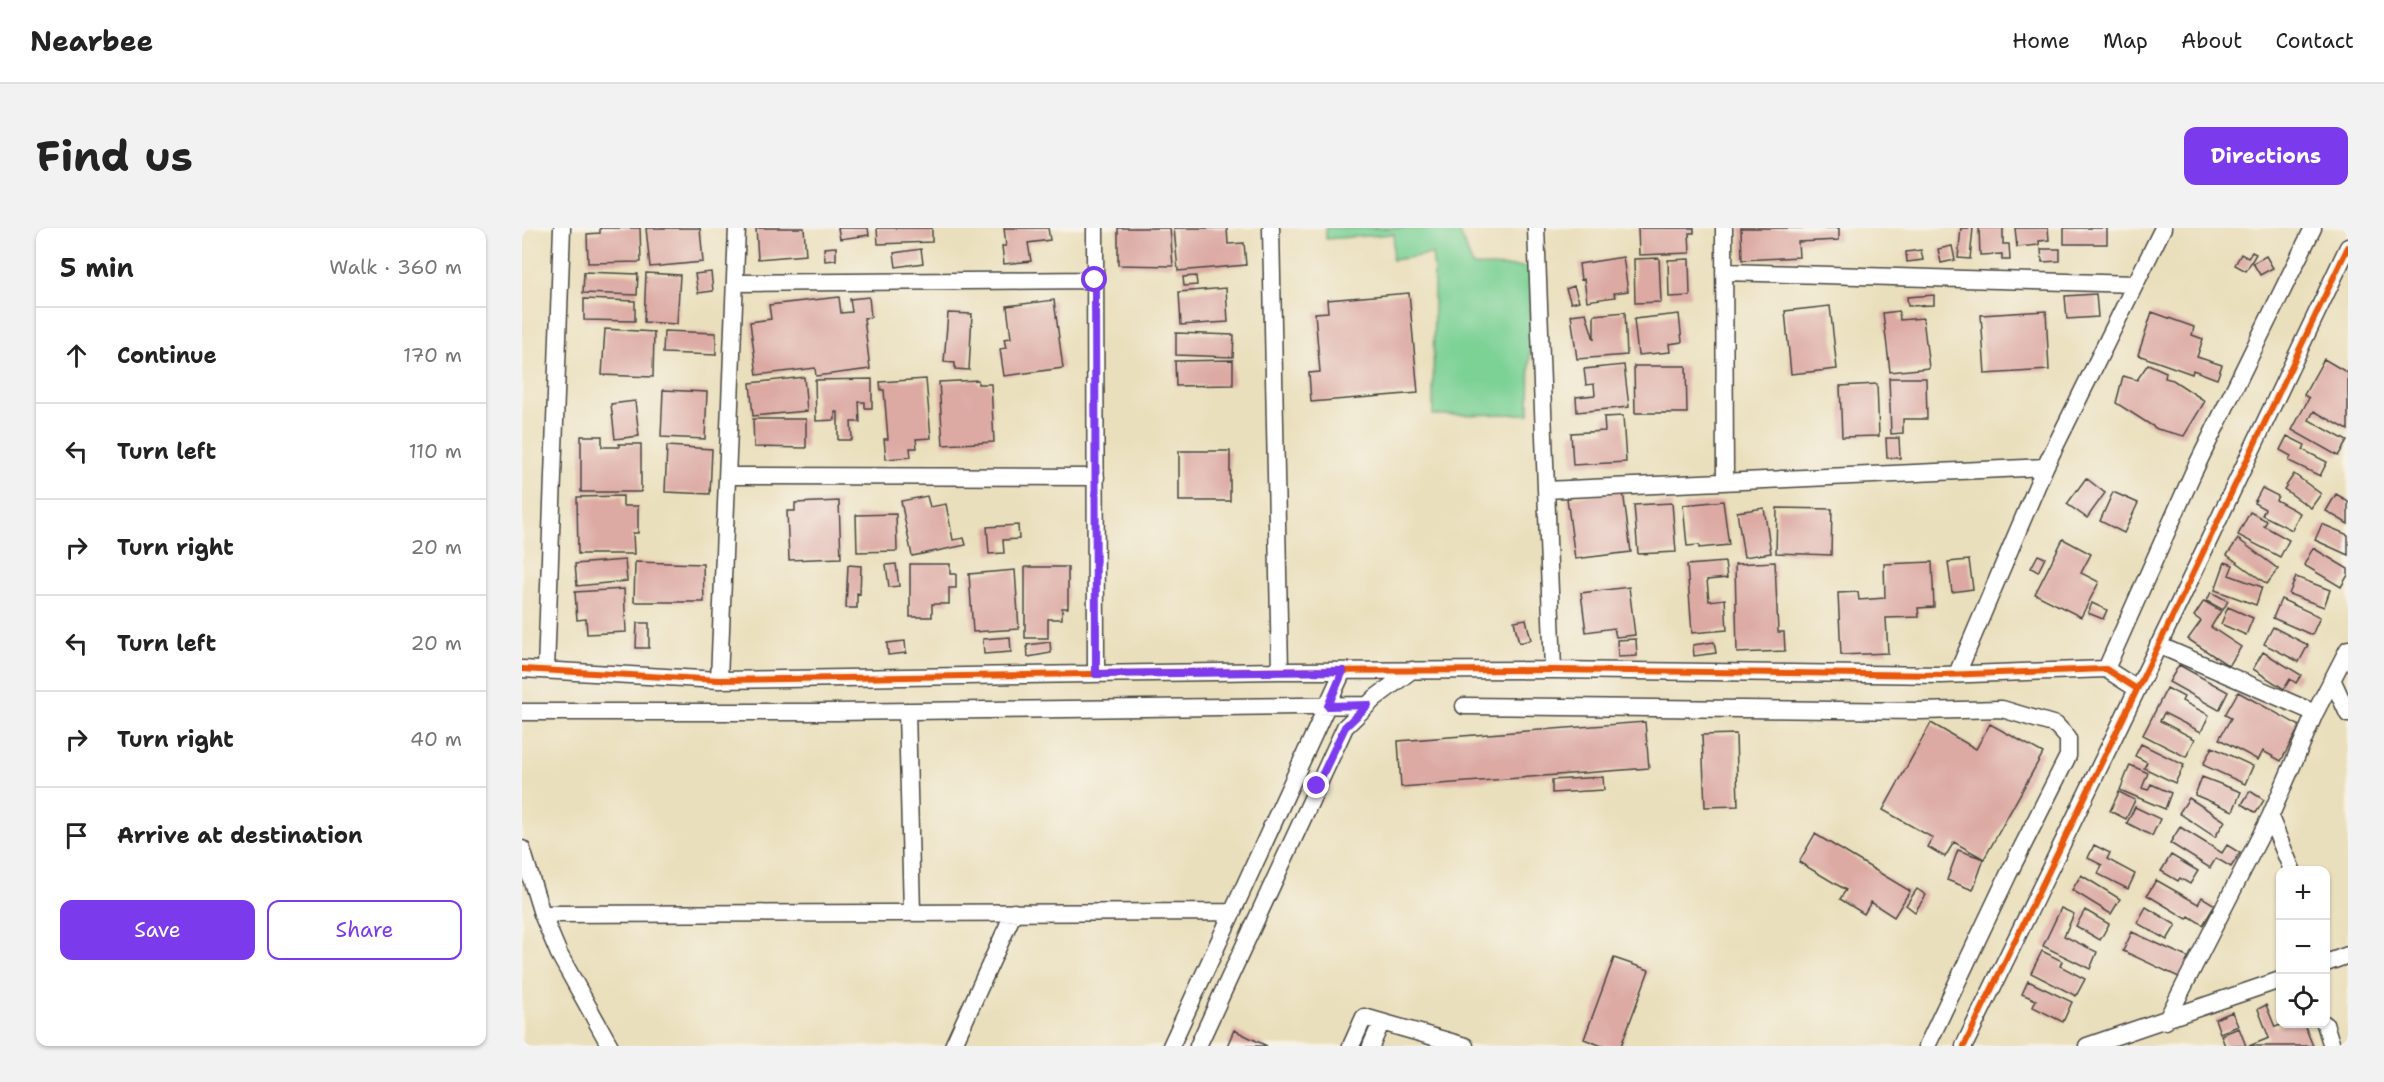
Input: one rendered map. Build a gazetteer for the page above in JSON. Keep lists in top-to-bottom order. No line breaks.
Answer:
{"page":{"header":"Nearbee","nav":["Home","Map","About","Contact"],"buttons":["Directions",["Save","Share"]],"title":"Find us","heading":["5 min","Walk · 360 m"],"list":[["Continue","170 m"],["Turn left","110 m"],["Turn right","20 m"],["Turn left","20 m"],["Turn right","40 m"],"Arrive at destination"],"map_buttons":["+","−"]}}
